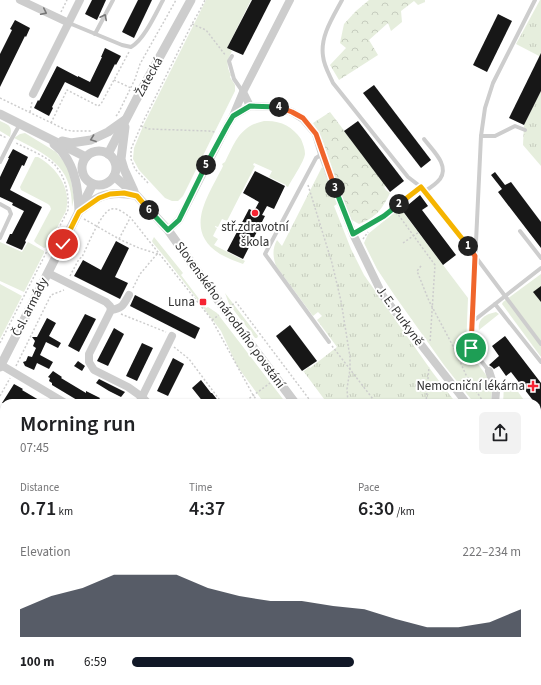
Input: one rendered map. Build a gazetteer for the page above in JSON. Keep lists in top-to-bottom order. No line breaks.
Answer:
{"streets":{"street":["Žatecká","Čsl. armády","Slovenského národního povstání","J. E. Purkyně"]},"crossings":[["Žatecká","Čsl. armády"],["Žatecká","Slovenského národního povstání"],["Čsl. armády","Slovenského národního povstání"]],"places":{"other":["stř.zdravotní škola"],"transit":["Luna"],"health":["Nemocniční lékárna"]},"page":{"pins":["4","5","3","2","6","1"],"heading":["Morning run","07:45"],"stats":[["Distance","0.71 km"],["Time","4:37"],["Pace","6:30 /km"]],"chart":["Elevation","222–234 m"],"list":[{"name":"100 m","note":"6:59"}]}}
